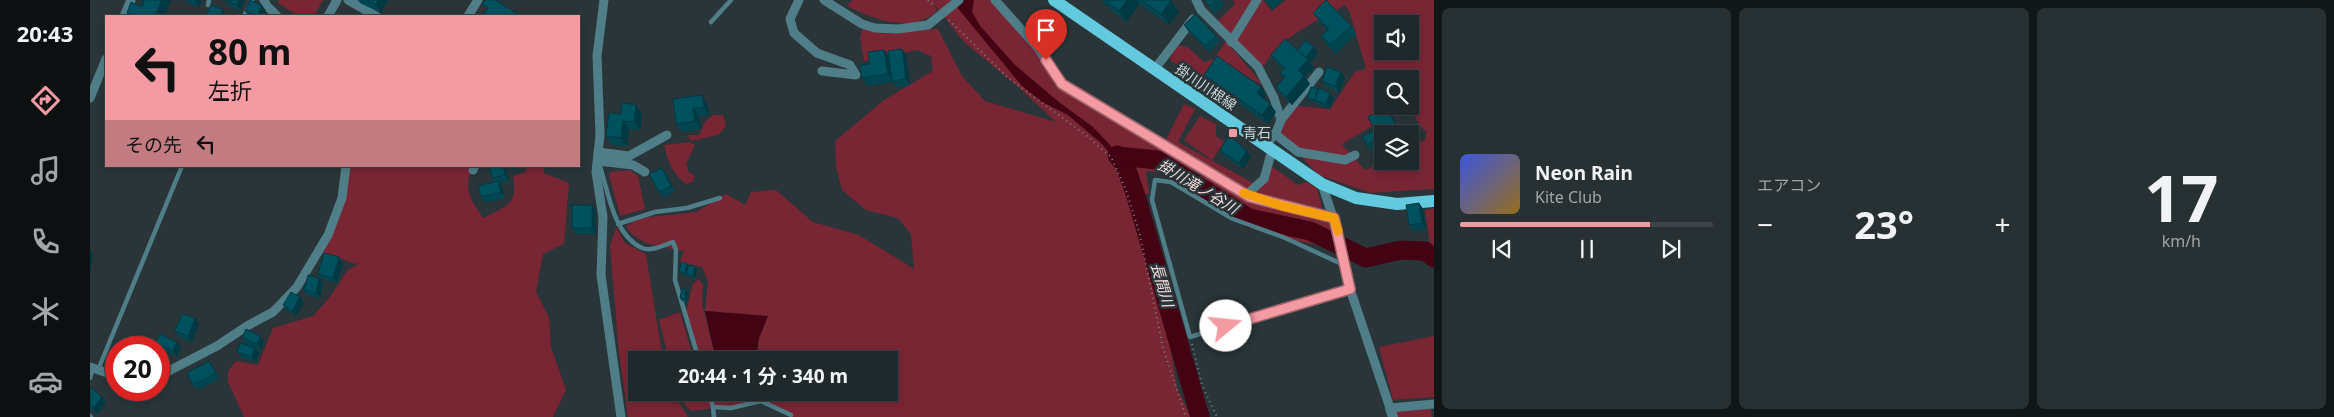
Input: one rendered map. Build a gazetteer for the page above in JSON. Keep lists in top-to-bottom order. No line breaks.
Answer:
{"streets":{"main road":["掛川川根線"]},"water":["掛川滝ノ谷川","長間川"],"places":{"transit":["青石"]},"page":{"tabs":"20:43","tile":["エアコン",["17","km/h"]],"turn":["80 m","左折"],"then":"その先","song":["Neon Rain","Kite Club"],"heat":["−","23°","+"],"limit":"20","trip":"20:44 · 1 分 · 340 m"}}
